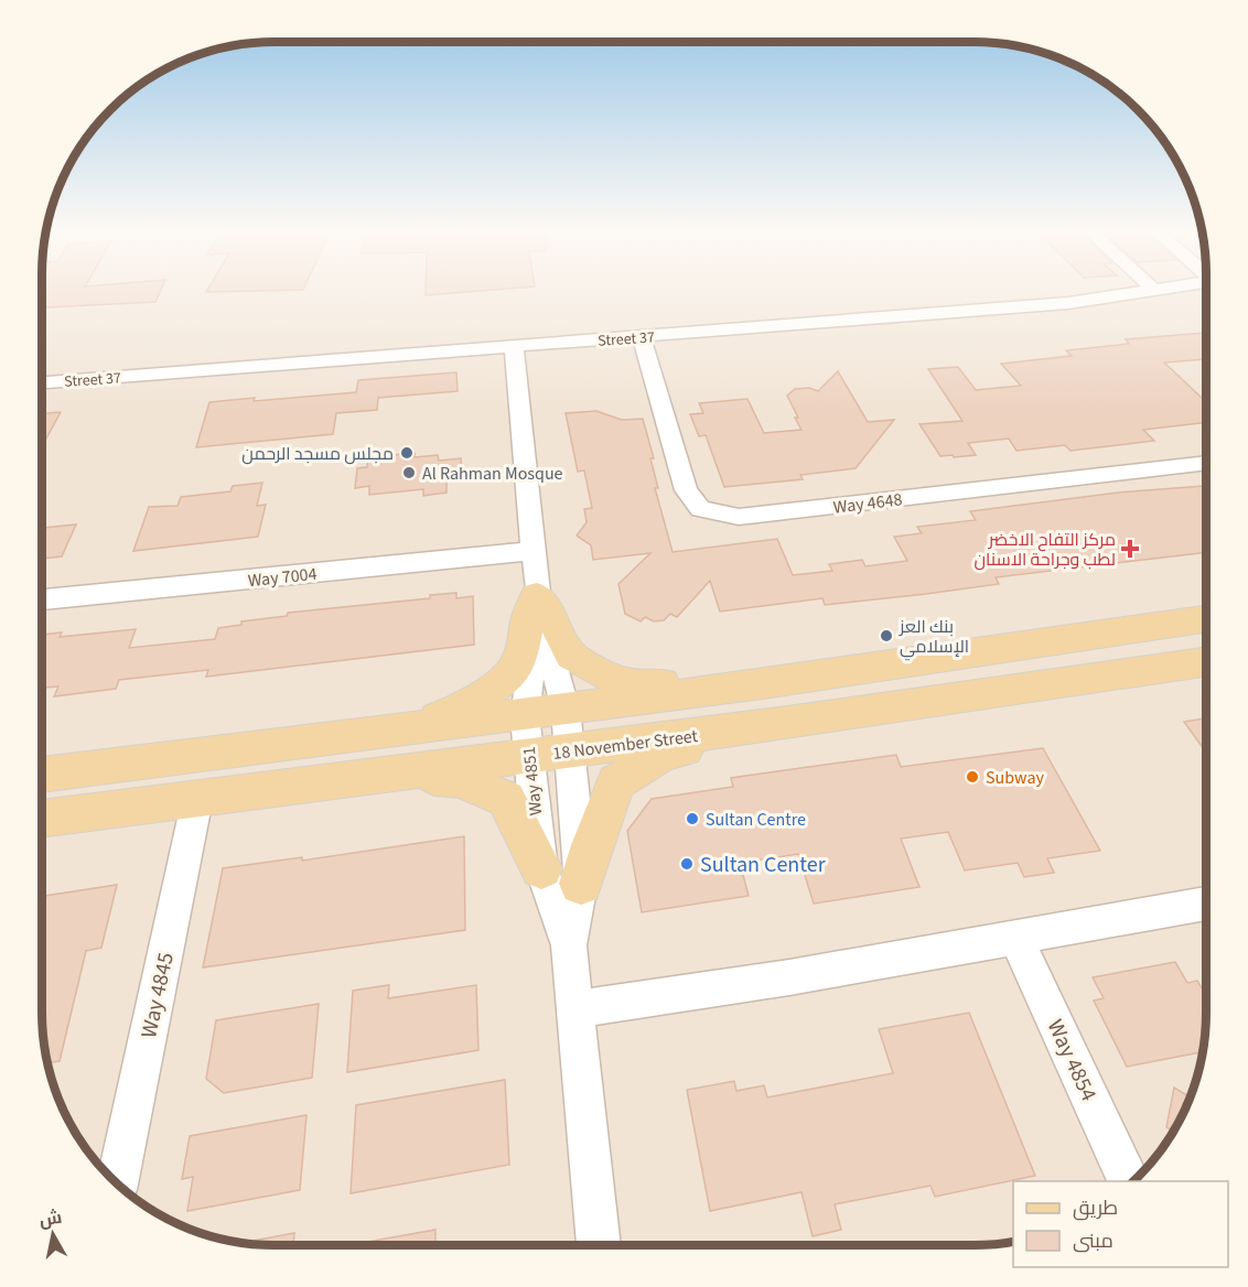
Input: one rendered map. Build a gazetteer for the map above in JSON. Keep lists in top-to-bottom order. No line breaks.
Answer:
{"streets":{"main road":["18 November Street"],"street":["Street 37","Way 4648","Way 7004","Way 4851","Way 4845","Way 4854"]},"crossings":[["Street 37","Way 4648"],["Street 37","Way 4851"],["Way 7004","Way 4851"],["18 November Street","Way 4851"],["18 November Street","Way 4845"]],"places":{"other":["مجلس مسجد الرحمن","Al Rahman Mosque","بنك العز الإسلامي","Subway","Sultan Centre","Sultan Center"],"health":["مركز التفاح الاخضر لطب وجراحة الاسنان"]},"legend":["طريق","مبنى"],"north":"top"}
